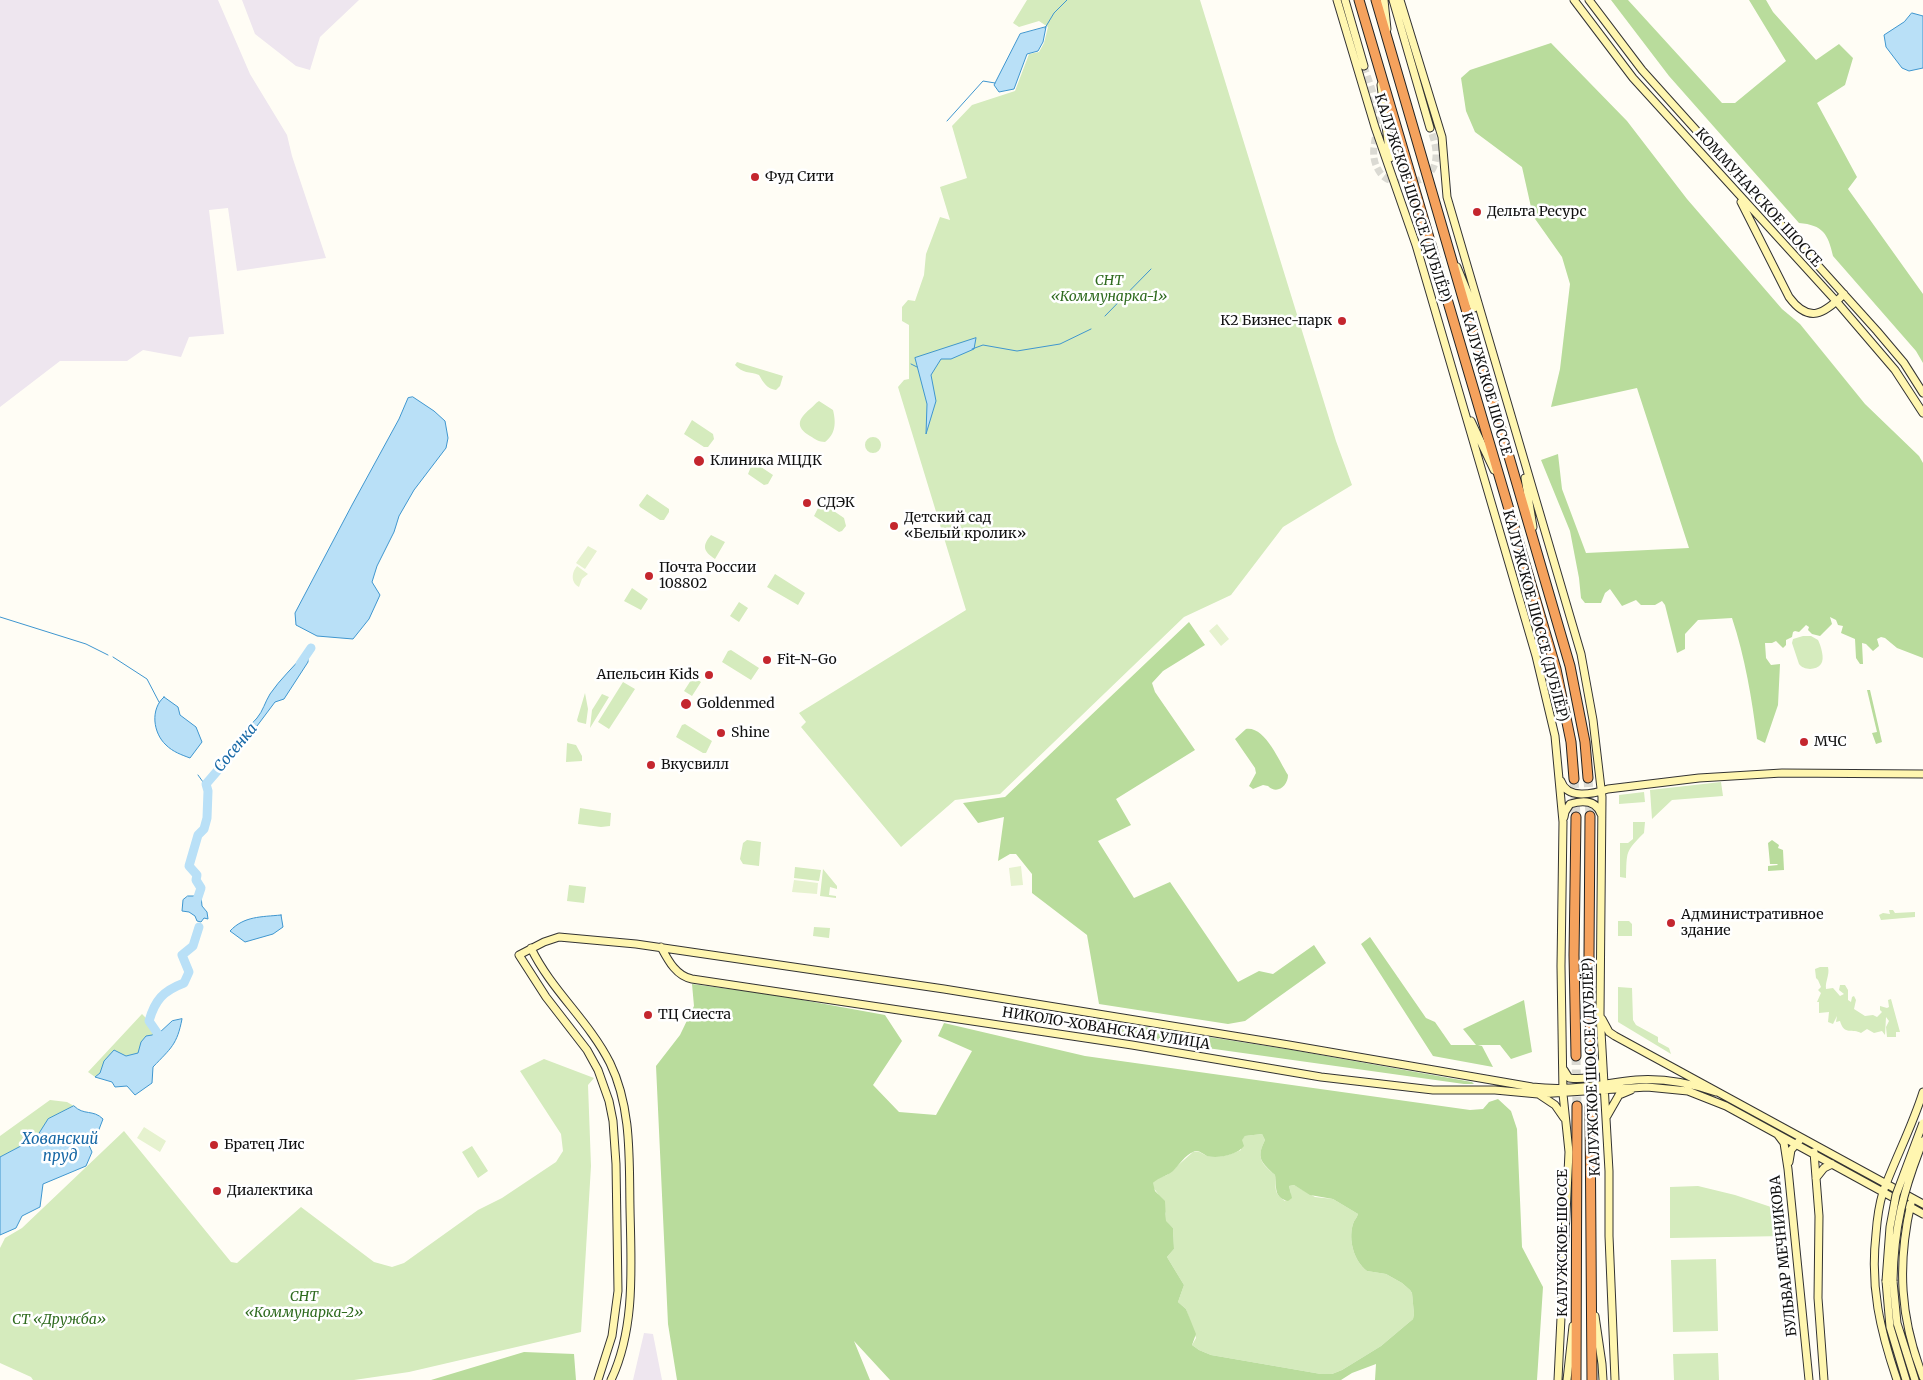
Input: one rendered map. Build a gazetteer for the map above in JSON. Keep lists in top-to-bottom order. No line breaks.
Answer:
{"streets":{"highway":["КАЛУЖСКОЕ ШОССЕ"],"main road":["КАЛУЖСКОЕ ШОССЕ (ДУБЛЁР)","КОММУНАРСКОЕ ШОССЕ","НИКОЛО-ХОВАНСКАЯ УЛИЦА","БУЛЬВАР МЕЧНИКОВА"]},"crossings":[["КАЛУЖСКОЕ ШОССЕ (ДУБЛЁР)","НИКОЛО-ХОВАНСКАЯ УЛИЦА"]],"water":["Сосенка","Хованский пруд"],"parks":["СНТ «Коммунарка-1»","СНТ «Коммунарка-2»","СТ «Дружба»"],"places":["Фуд Сити","Дельта Ресурс","К2 Бизнес-парк","Клиника МЦДК","СДЭК","Детский сад «Белый кролик»","Почта России 108802","Fit-N-Go","Апельсин Kids","Goldenmed","Shine","МЧС","Вкусвилл","Административное здание","ТЦ Сиеста","Братец Лис","Диалектика"]}
